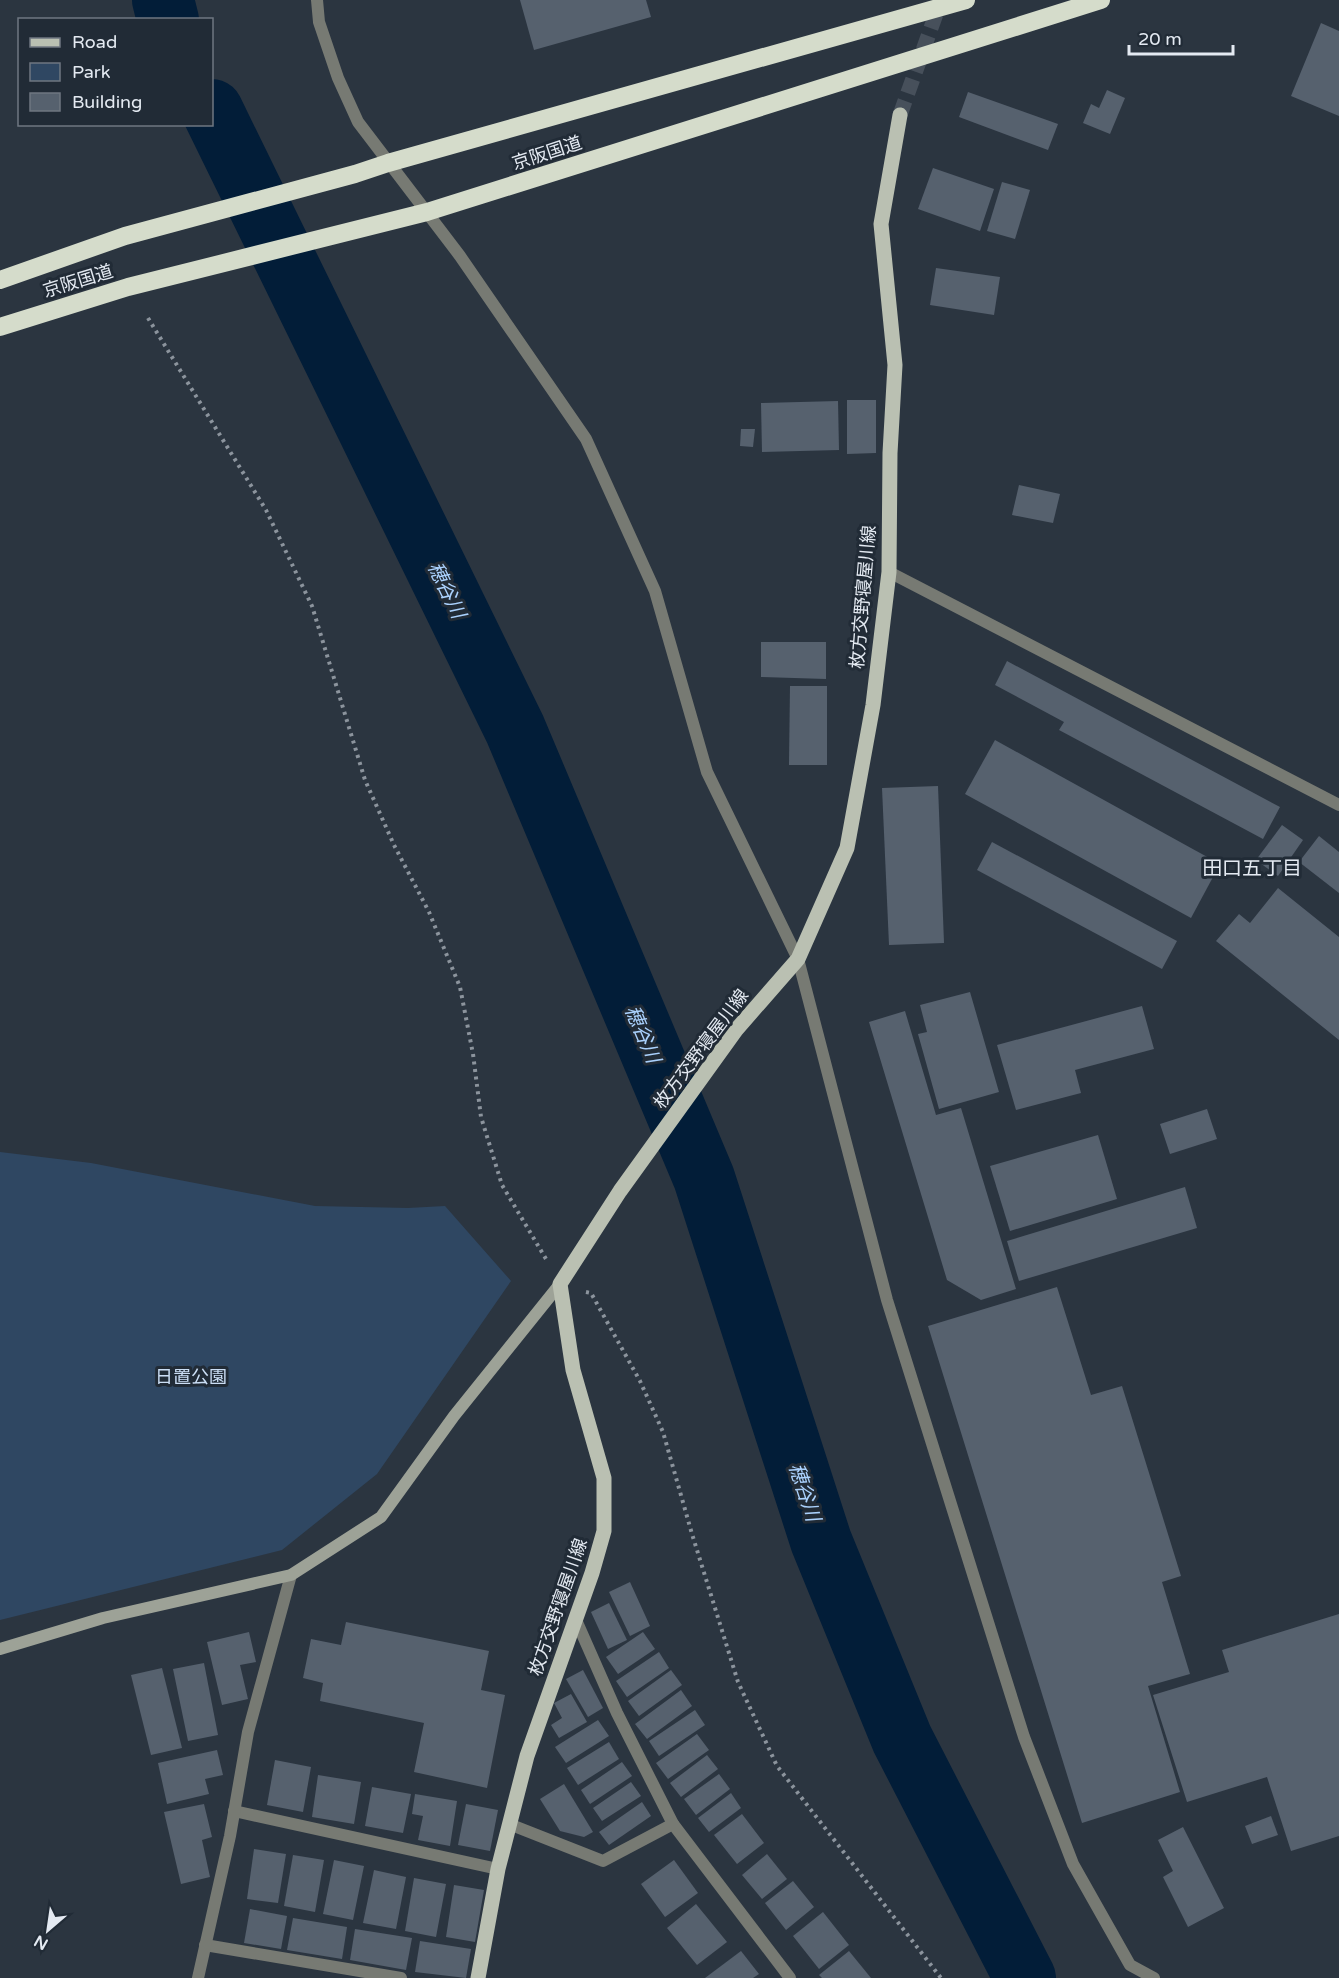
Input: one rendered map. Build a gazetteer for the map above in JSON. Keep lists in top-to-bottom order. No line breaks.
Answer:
{"streets":{"highway":["京阪国道"],"main road":["枚方交野寝屋川線"]},"districts":["田口五丁目"],"water":["穂谷川"],"parks":["日置公園"],"legend":["Road","Park","Building"],"scale_bar":"20 m","north":"bottom left"}
